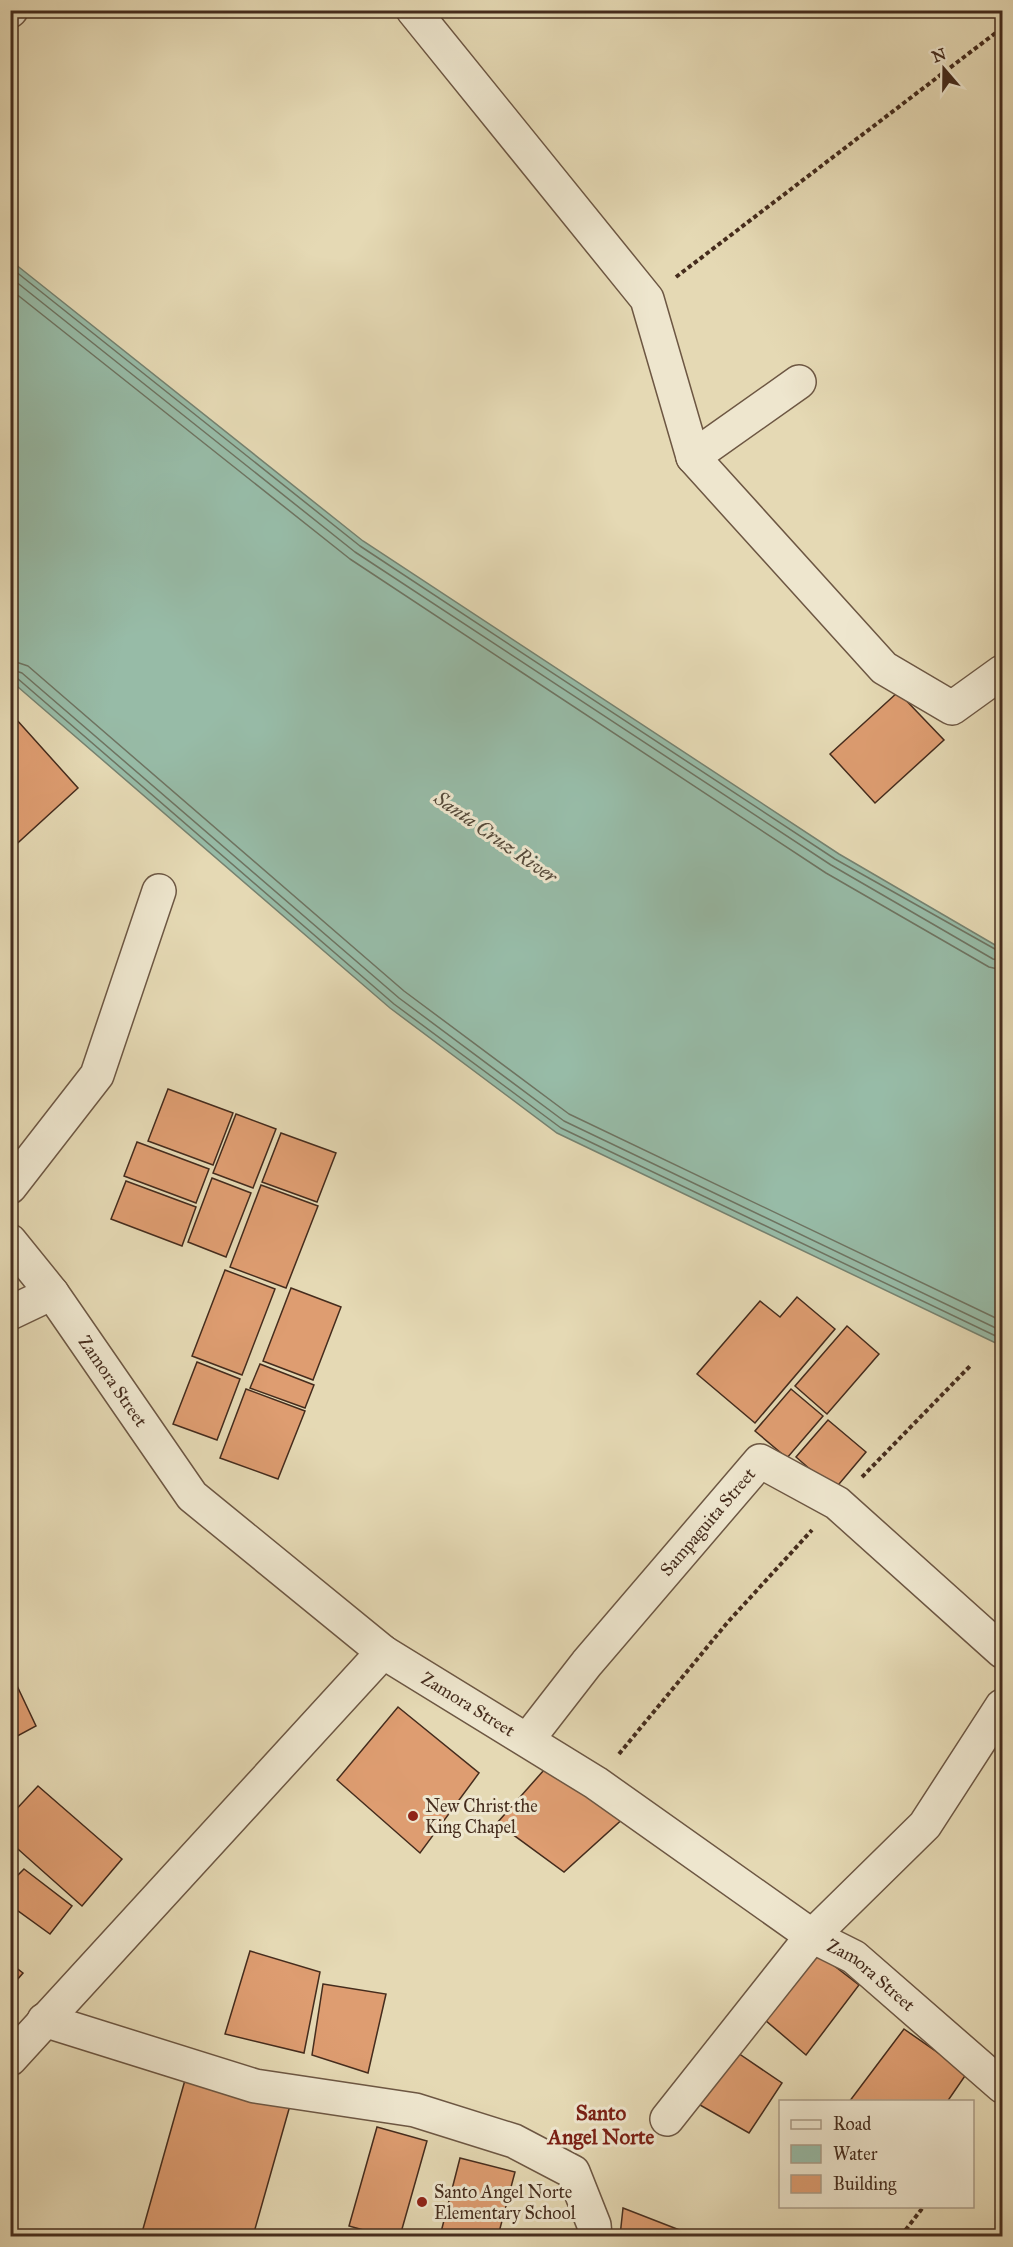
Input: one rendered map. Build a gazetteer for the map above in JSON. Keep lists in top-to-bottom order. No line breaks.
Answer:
{"streets":{"street":["Zamora Street","Sampaguita Street"]},"crossings":[["Zamora Street","Sampaguita Street"]],"districts":["Santo Angel Norte"],"water":["Santa Cruz River"],"places":["New Christ the King Chapel","Santo Angel Norte Elementary School"],"legend":["Road","Water","Building"],"north":"top"}
